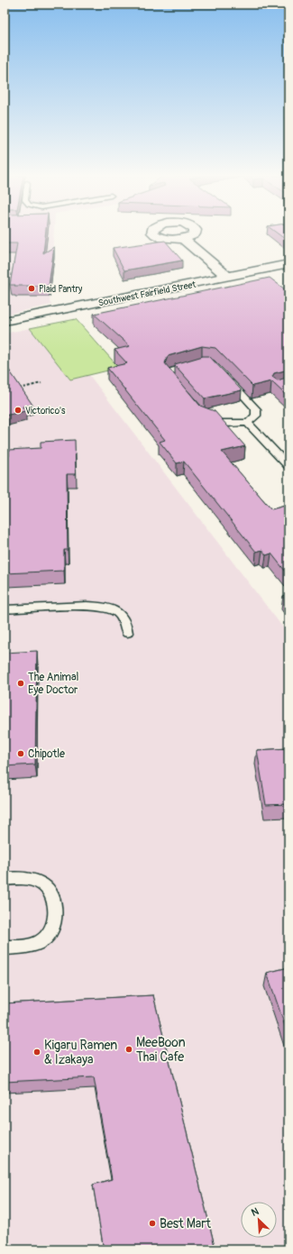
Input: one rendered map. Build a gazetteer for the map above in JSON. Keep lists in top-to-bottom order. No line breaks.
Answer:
{"streets":{"street":["Southwest Fairfield Street"]},"places":["Plaid Pantry","Victorico's","The Animal Eye Doctor","Chipotle","MeeBoon Thai Cafe","Kigaru Ramen & Izakaya","Best Mart"],"north":"top left"}
